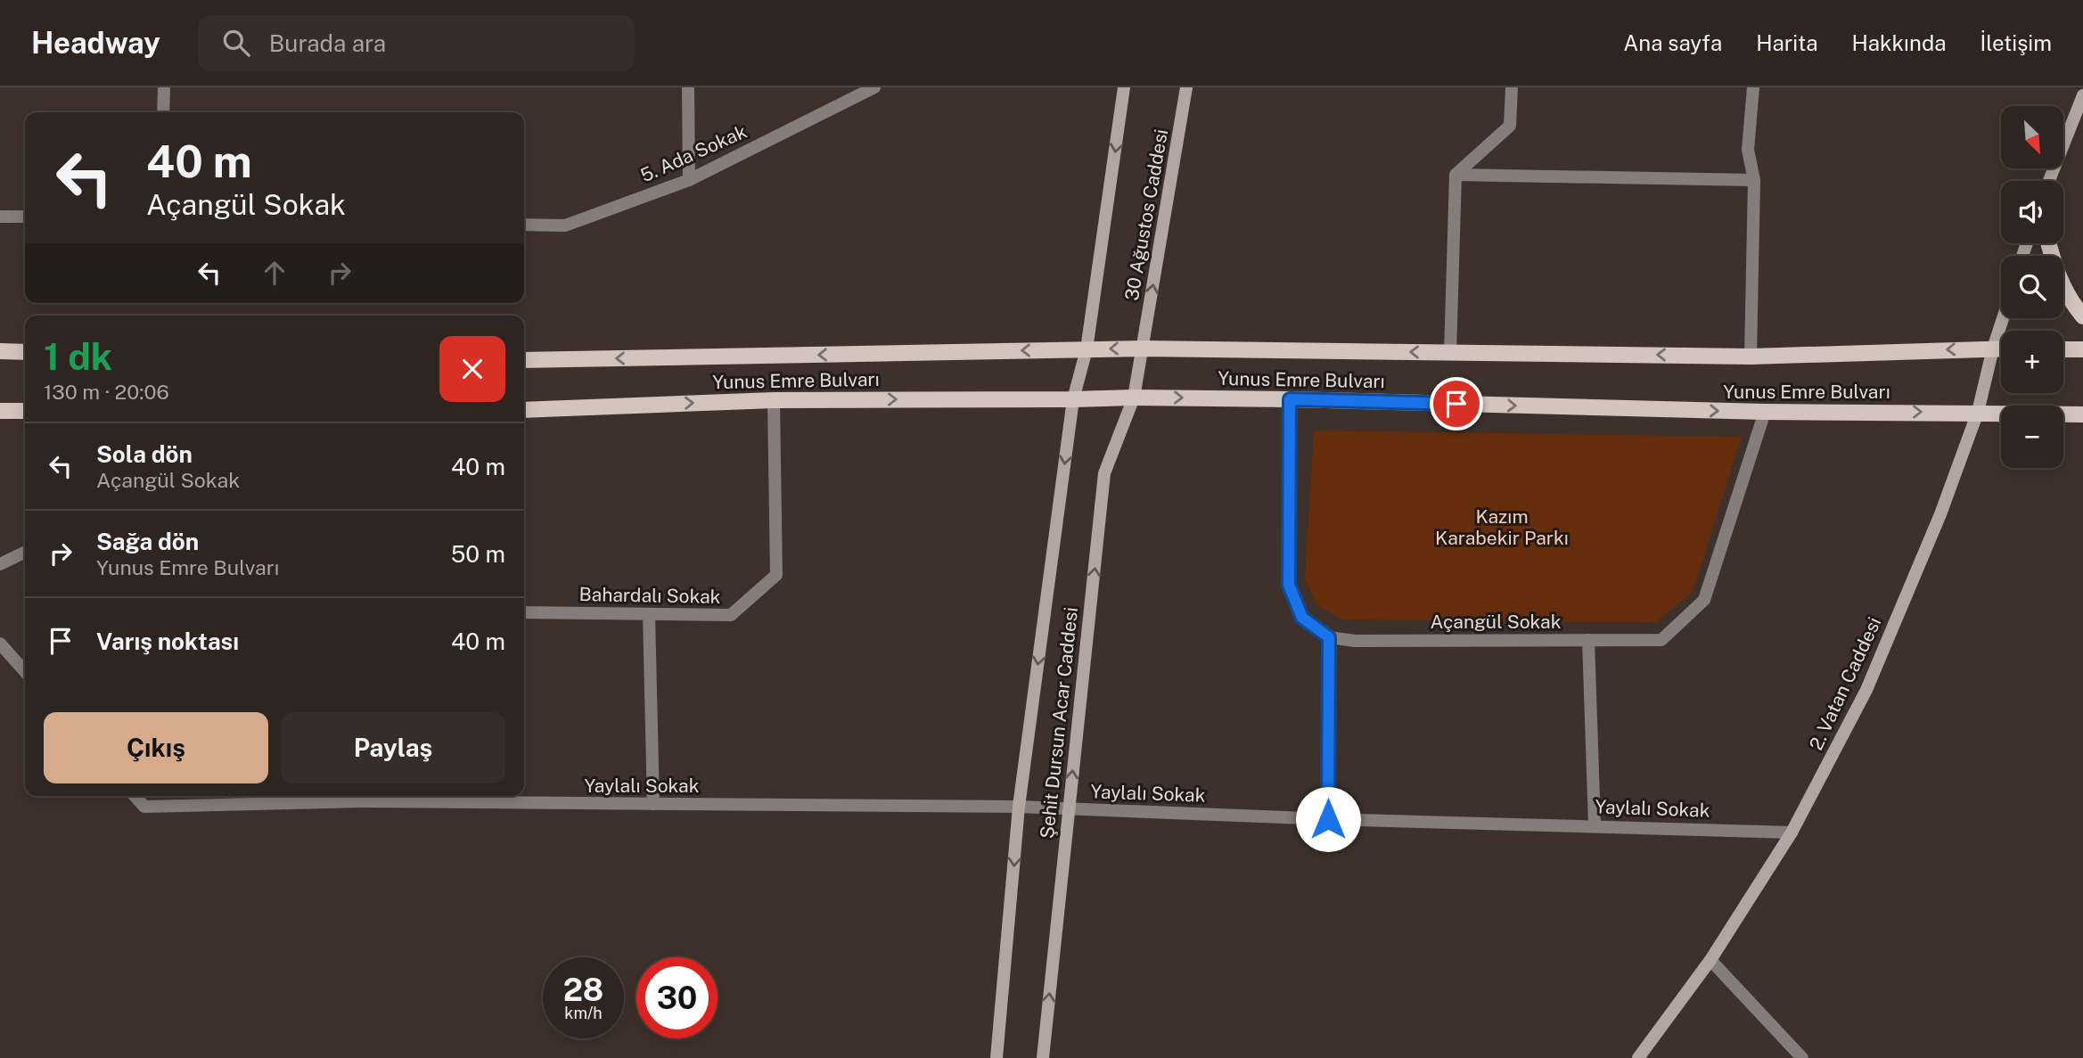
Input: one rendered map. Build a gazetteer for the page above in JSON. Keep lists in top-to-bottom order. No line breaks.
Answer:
{"streets":{"main road":["30 Ağustos Caddesi","Yunus Emre Bulvarı","2. Vatan Caddesi","Şehit Dursun Acar Caddesi"],"street":["5. Ada Sokak","Bahardalı Sokak","Açangül Sokak","Yaylalı Sokak"]},"crossings":[["30 Ağustos Caddesi","Yunus Emre Bulvarı"],["30 Ağustos Caddesi","Şehit Dursun Acar Caddesi"],["Yunus Emre Bulvarı","Bahardalı Sokak"],["Yunus Emre Bulvarı","Açangül Sokak"],["Yunus Emre Bulvarı","2. Vatan Caddesi"],["Yunus Emre Bulvarı","Şehit Dursun Acar Caddesi"],["2. Vatan Caddesi","Yaylalı Sokak"],["Şehit Dursun Acar Caddesi","Yaylalı Sokak"]],"parks":["Kazım Karabekir Parkı"],"north":"bottom right","page":{"header":"Headway","search":"Burada ara","nav":["Ana sayfa","Harita","Hakkında","İletişim"],"map_buttons":["+","−"],"turn":["40 m","Açangül Sokak"],"heading":["1 dk","130 m · 20:06"],"list":[{"name":"Sola dön","note":"Açangül Sokak","value":"40 m"},{"name":"Sağa dön","note":"Yunus Emre Bulvarı","value":"50 m"},{"name":"Varış noktası","value":"40 m"}],"buttons":["Çıkış","Paylaş"],"speed":"28 km/h","limit":"30"}}
